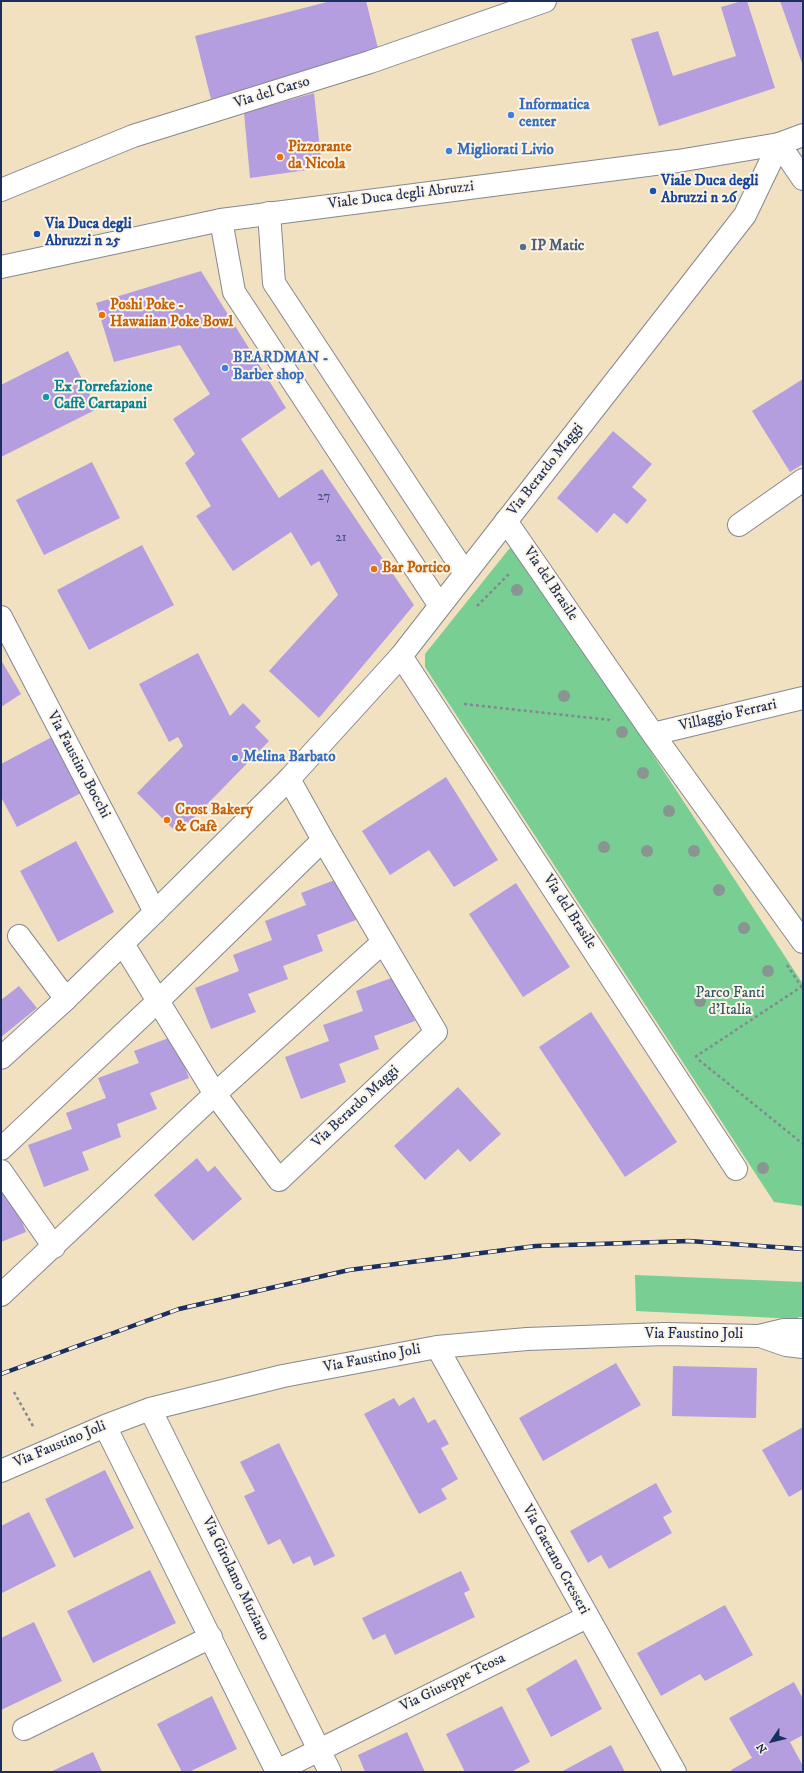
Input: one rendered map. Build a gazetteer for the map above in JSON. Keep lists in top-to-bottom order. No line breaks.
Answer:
{"streets":{"street":["Via del Carso","Viale Duca degli Abruzzi","Via Berardo Maggi","Via del Brasile","Villaggio Ferrari","Via Faustino Bocchi","Via Faustino Joli","Via Gaetano Cresseri","Via Girolamo Muziano","Via Giuseppe Teosa"]},"crossings":[["Viale Duca degli Abruzzi","Via Berardo Maggi"],["Via Berardo Maggi","Via del Brasile"],["Via Berardo Maggi","Via Faustino Bocchi"],["Via del Brasile","Villaggio Ferrari"],["Via Faustino Joli","Via Gaetano Cresseri"],["Via Faustino Joli","Via Girolamo Muziano"],["Via Gaetano Cresseri","Via Giuseppe Teosa"],["Via Girolamo Muziano","Via Giuseppe Teosa"]],"parks":["Parco Fanti d'Italia"],"places":["Informatica center","Migliorati Livio","Pizzorante da Nicola","Viale Duca degli Abruzzi n 26","Via Duca degli Abruzzi n 25","IP Matic","Poshi Poke - Hawaiian Poke Bowl","BEARDMAN - Barber shop","Ex Torrefazione Caffè Cartapani","Bar Portico","Melina Barbato","Crost Bakery & Cafè"],"house_numbers":["27","21"],"north":"bottom left"}
